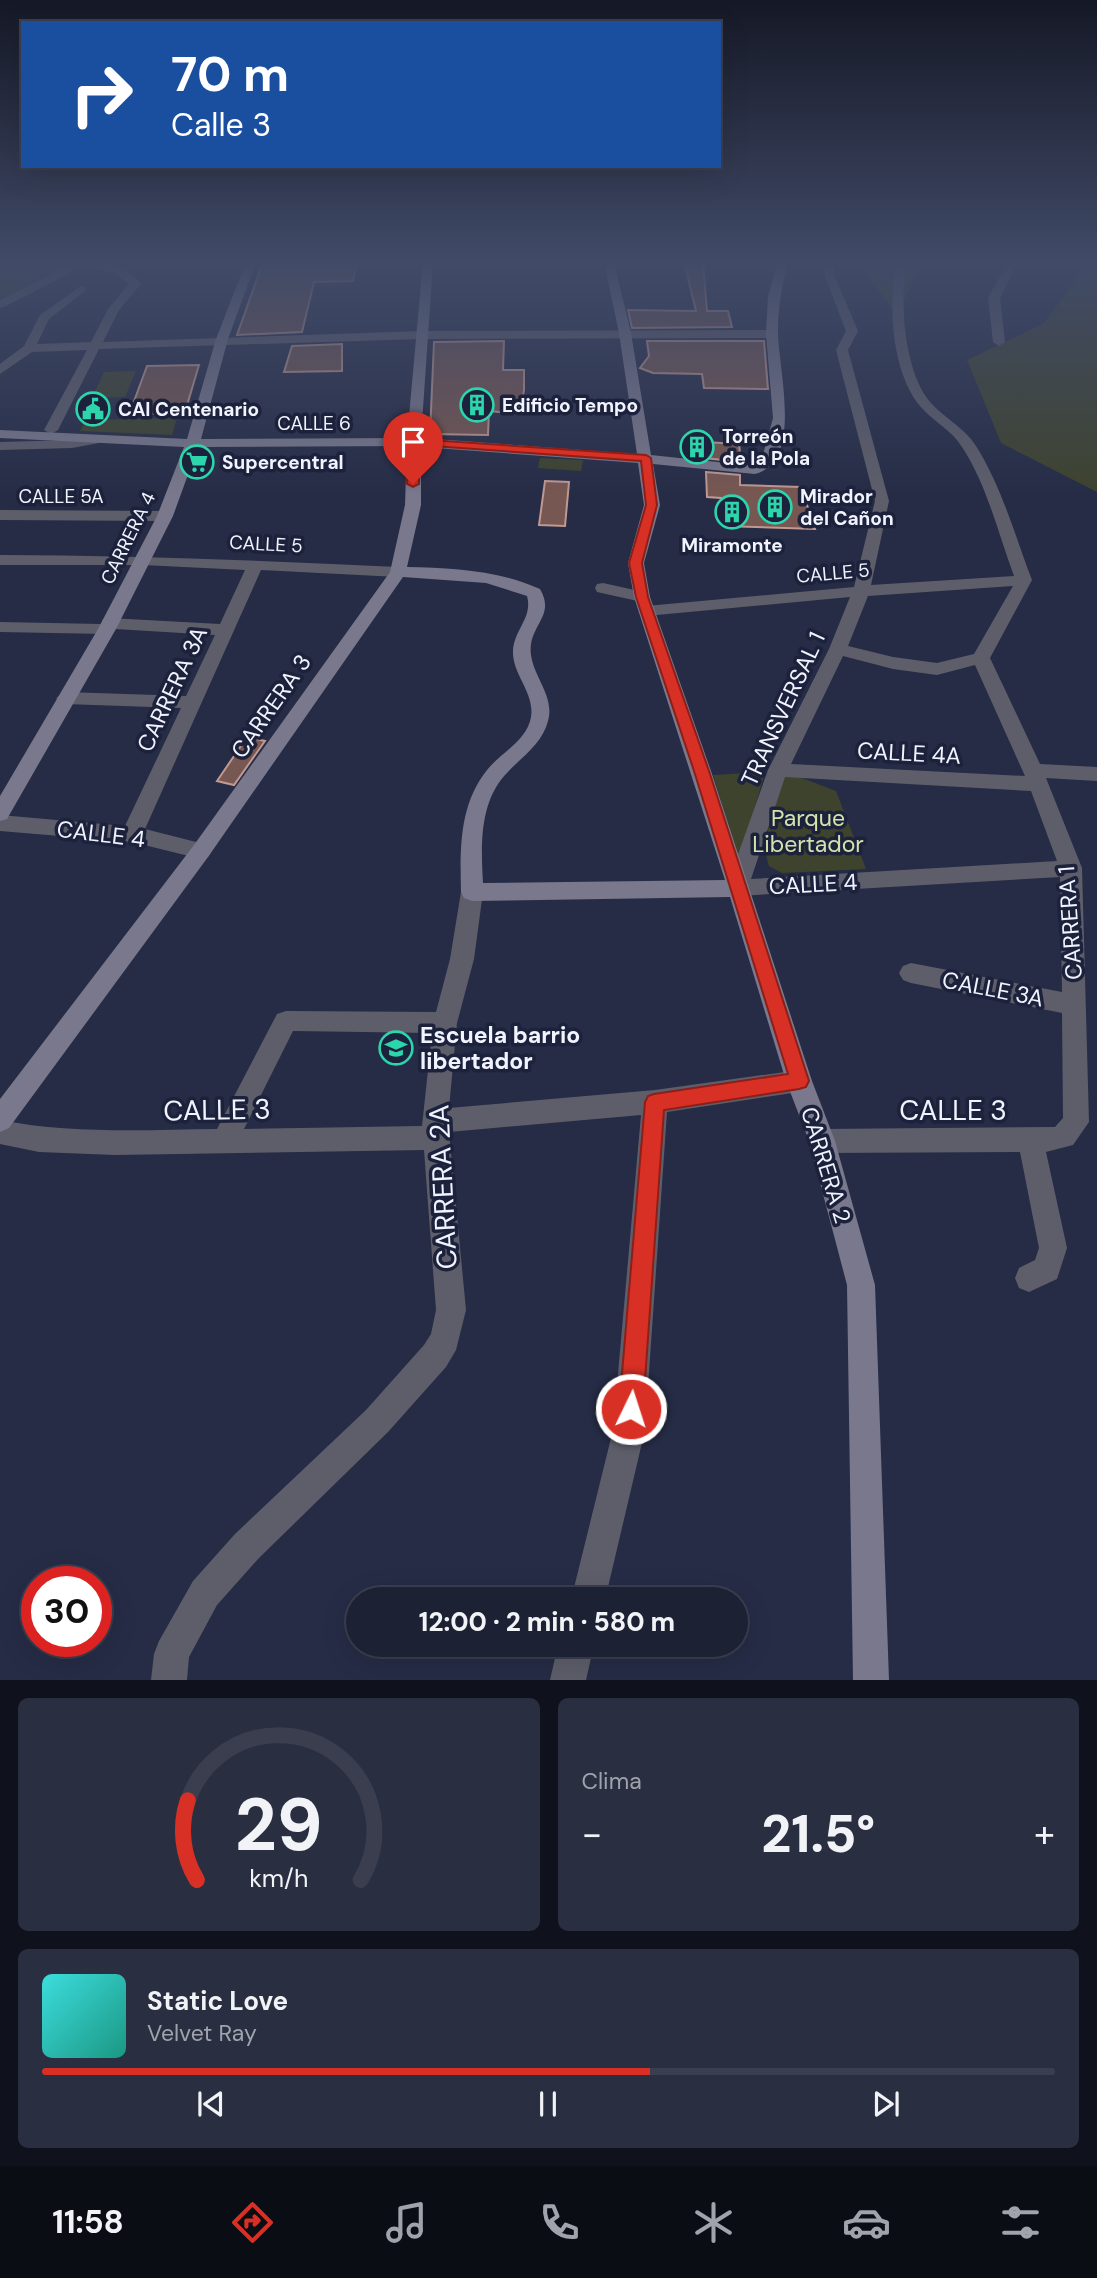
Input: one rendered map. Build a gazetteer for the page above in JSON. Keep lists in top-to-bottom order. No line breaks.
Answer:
{"streets":{"street":["CALLE 6","CALLE 5A","CARRERA 4","CALLE 5","CARRERA 3A","CARRERA 3","TRANSVERSAL 1","CALLE 4A","CALLE 4","CARRERA 1","CALLE 3A","CALLE 3","CARRERA 2","CARRERA 2A"]},"crossings":[["CALLE 6","CARRERA 4"],["CALLE 6","CARRERA 3"],["CALLE 6","CARRERA 2"],["CALLE 5A","CARRERA 4"],["CARRERA 4","CALLE 5"],["CALLE 5","CARRERA 3A"],["CALLE 5","CARRERA 3"],["CALLE 5","TRANSVERSAL 1"],["CALLE 5","CARRERA 2"],["CALLE 5","CARRERA 2A"],["CARRERA 3A","CALLE 4"],["CARRERA 3","CALLE 4"],["TRANSVERSAL 1","CALLE 4A"],["TRANSVERSAL 1","CALLE 4"],["TRANSVERSAL 1","CARRERA 2"],["CALLE 4A","CARRERA 1"],["CALLE 4","CARRERA 1"],["CALLE 4","CARRERA 2"],["CALLE 4","CARRERA 2A"],["CARRERA 1","CALLE 3A"],["CARRERA 1","CALLE 3"],["CALLE 3","CARRERA 2"],["CALLE 3","CARRERA 2A"]],"parks":["Parque Libertador"],"places":{"building":["Edificio Tempo","Torreón de la Pola","Mirador del Cañon","Miramonte"],"public building":["CAI Centenario"],"supermarket":["Supercentral"],"school or university":["Escuela barrio libertador"]},"page":{"turn":["70 m","Calle 3"],"limit":"30","trip":"12:00 · 2 min · 580 m","tile":"Clima","heat":["−","21.5°","+"],"song":["Static Love","Velvet Ray"],"tabs":"11:58","gauge":["29","km/h"]}}
